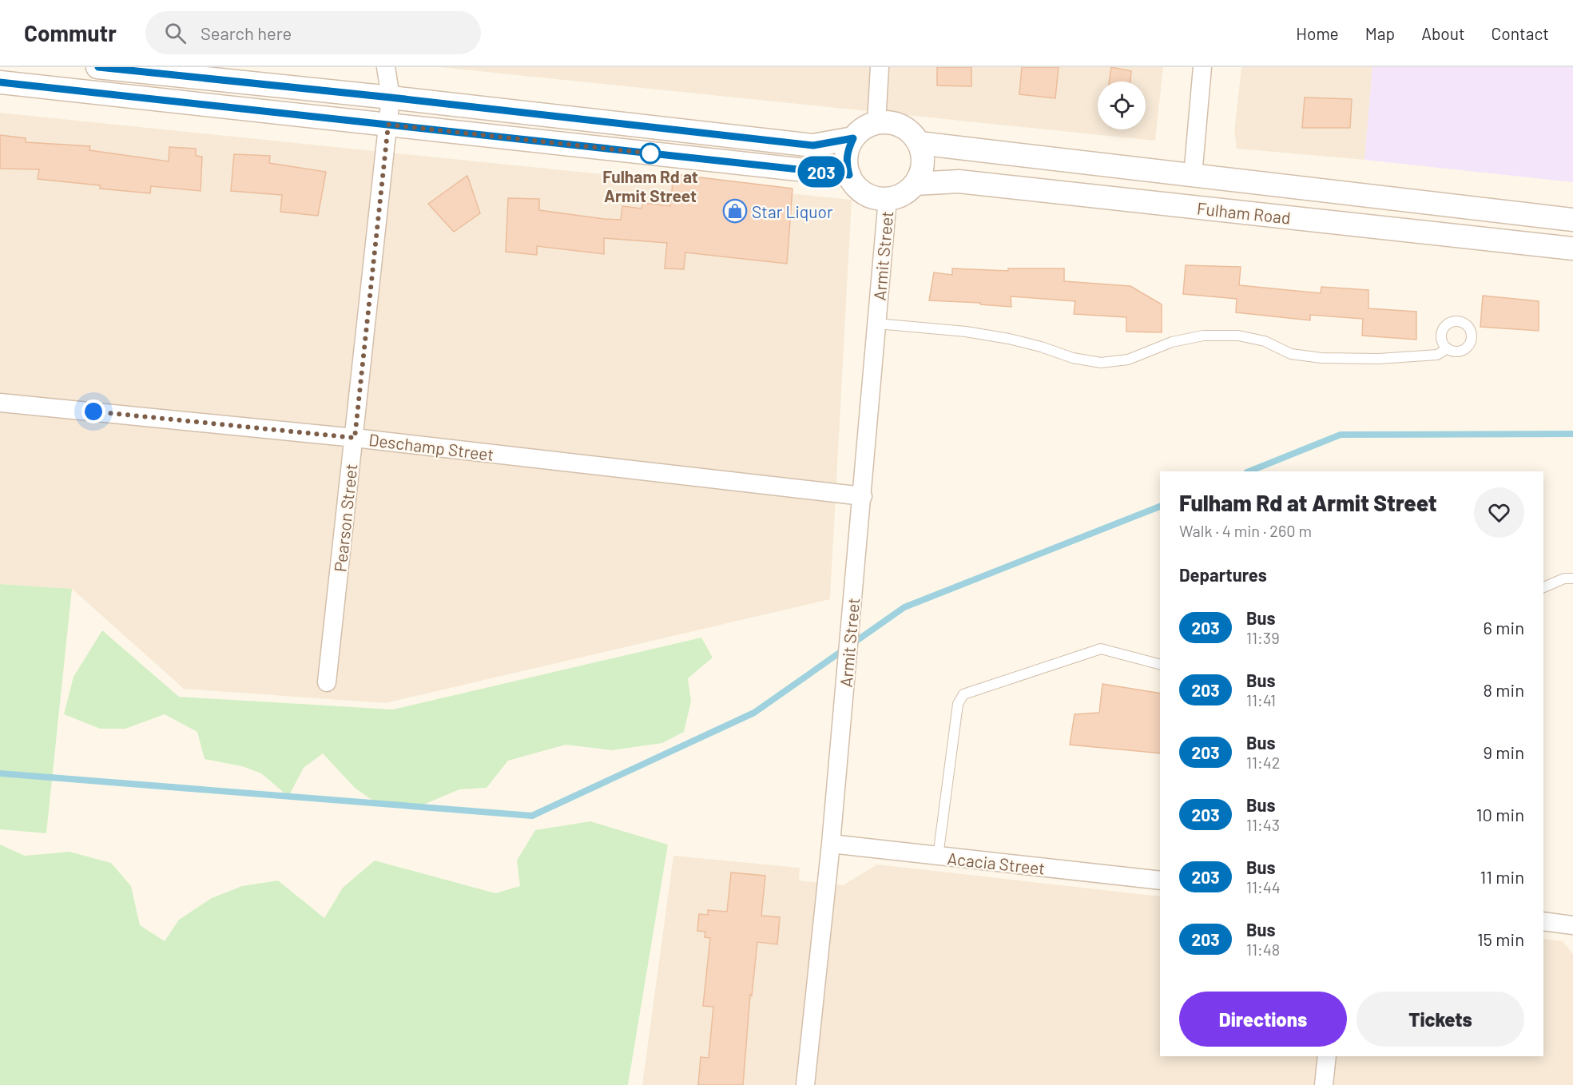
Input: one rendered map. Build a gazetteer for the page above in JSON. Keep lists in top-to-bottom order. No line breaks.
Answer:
{"streets":{"street":["Fulham Road","Armit Street","Deschamp Street","Pearson Street","Acacia Street"]},"crossings":[["Fulham Road","Armit Street"],["Armit Street","Deschamp Street"],["Armit Street","Acacia Street"],["Deschamp Street","Pearson Street"]],"places":{"other":["Fulham Rd at Armit Street"],"shop":["Star Liquor"]},"lines":["bus line 203"],"page":{"header":"Commutr","search":"Search here","nav":["Home","Map","About","Contact"],"on_map":"203","heading":[["Fulham Rd at Armit Street","Walk · 4 min · 260 m"],"Departures"],"list":[{"mark":"203","name":"Bus","note":"11:39","value":"6 min"},{"mark":"203","name":"Bus","note":"11:41","value":"8 min"},{"mark":"203","name":"Bus","note":"11:42","value":"9 min"},{"mark":"203","name":"Bus","note":"11:43","value":"10 min"},{"mark":"203","name":"Bus","note":"11:44","value":"11 min"},{"mark":"203","name":"Bus","note":"11:48","value":"15 min"}],"buttons":["Directions","Tickets"]}}
